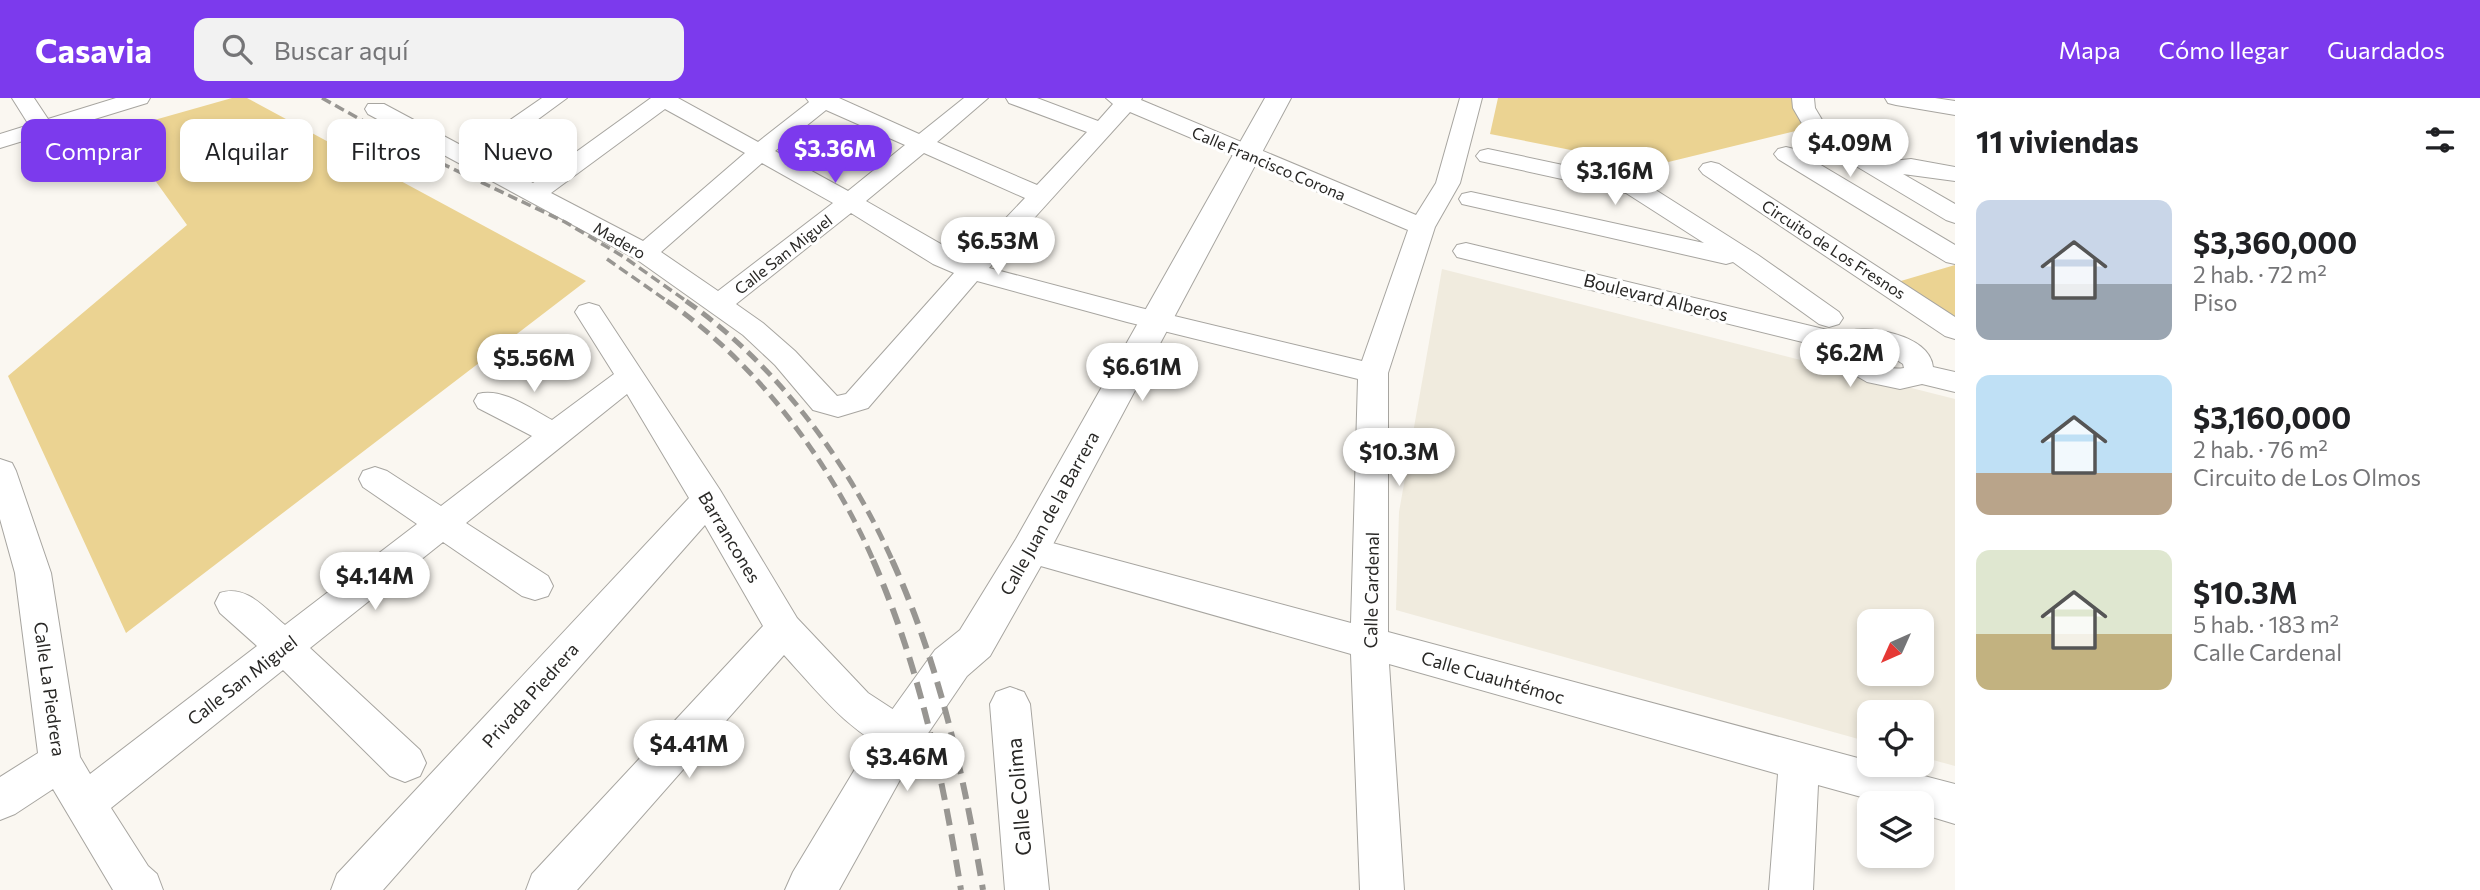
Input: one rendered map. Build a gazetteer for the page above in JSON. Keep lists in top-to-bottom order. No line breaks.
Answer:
{"streets":{"main road":["Calle Juan de la Barrera"],"street":["Calle Francisco Corona","Madero","Circuito de Los Fresnos","Calle San Miguel","Boulevard Alberos","Barrancones","Calle Cardenal","Calle Cuauhtémoc","Calle La Piedrera","Privada Piedrera","Calle Colima"]},"crossings":[["Calle Francisco Corona","Calle Juan de la Barrera"],["Calle Francisco Corona","Calle Cardenal"],["Madero","Calle San Miguel"],["Calle San Miguel","Barrancones"],["Calle San Miguel","Calle La Piedrera"],["Calle Juan de la Barrera","Barrancones"],["Calle Juan de la Barrera","Calle Cuauhtémoc"],["Barrancones","Privada Piedrera"],["Calle Cardenal","Calle Cuauhtémoc"]],"north":"bottom left","page":{"header":"Casavia","search":"Buscar aquí","nav":["Mapa","Cómo llegar","Guardados"],"heading":"11 viviendas","price":["$4.09M","$3.36M","$3.16M","$6.53M","$6.2M","$5.56M","$6.61M","$10.3M","$4.14M","$4.41M","$3.46M"],"chip":["Comprar","Alquilar","Filtros","Nuevo"],"list":[{"name":"$3,360,000","note":"2 hab. · 72 m² · Piso"},{"name":"$3,160,000","note":"2 hab. · 76 m² · Circuito de Los Olmos"},{"name":"$10.3M","note":"5 hab. · 183 m² · Calle Cardenal"}]}}
